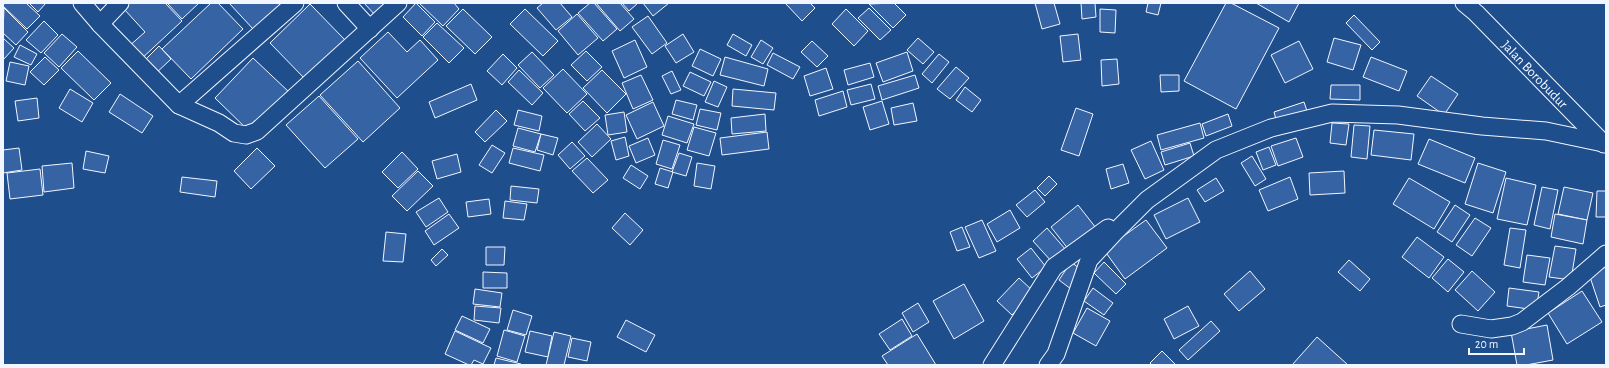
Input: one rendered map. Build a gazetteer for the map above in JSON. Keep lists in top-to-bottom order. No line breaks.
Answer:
{"streets":{"street":["Jalan Borobudur"]},"scale_bar":"20 m"}
